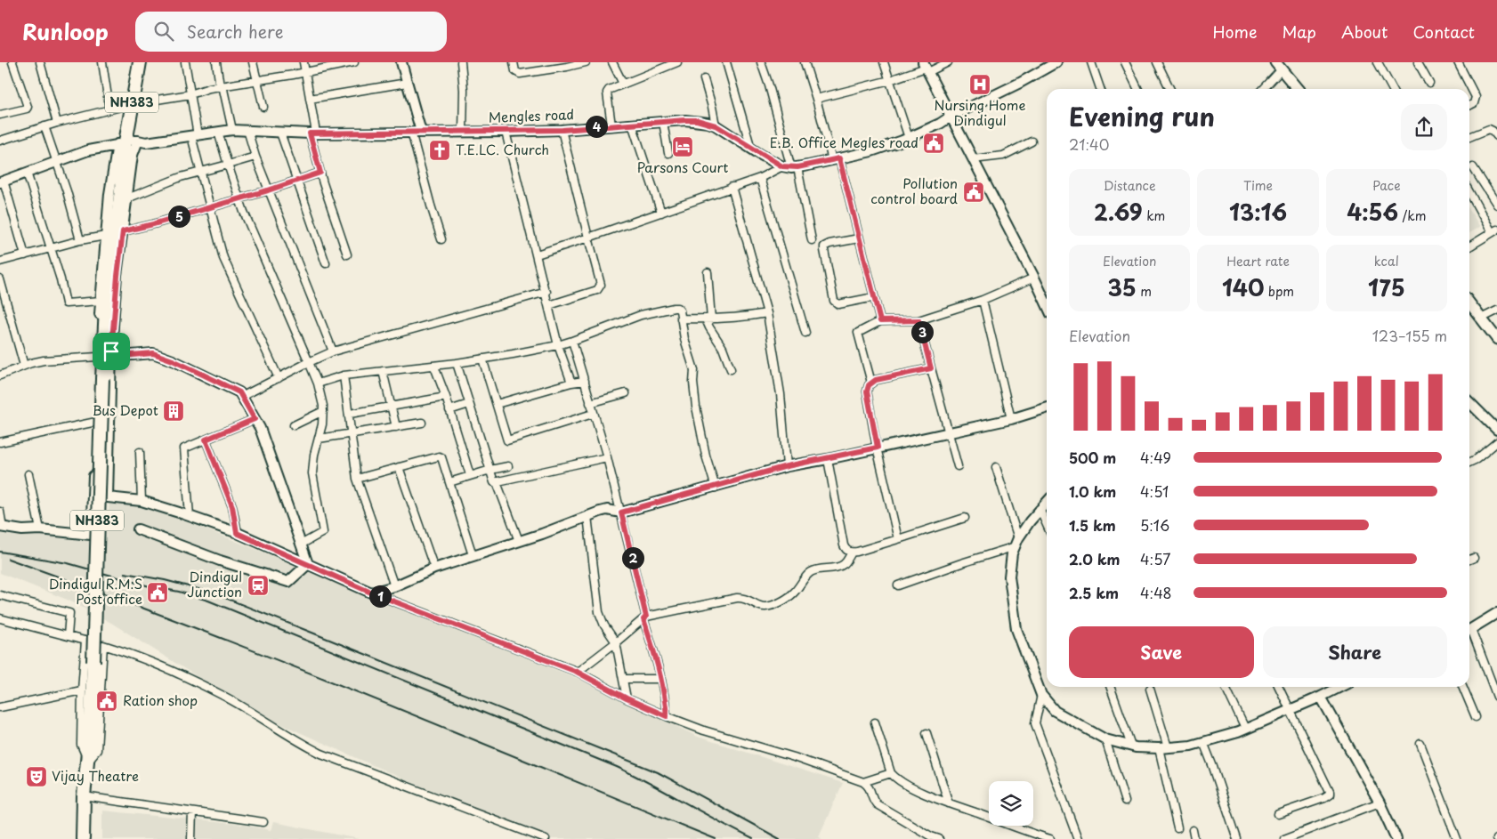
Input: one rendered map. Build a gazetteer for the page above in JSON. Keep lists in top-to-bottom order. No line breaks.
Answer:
{"streets":{"highway":["NH383"],"main road":["Mengles road"]},"crossings":[["NH383","Mengles road"]],"places":{"hospital":["Nursing Home Dindigul"],"public building":["E.B. Office Megles road","Pollution control board","Dindigul R.M.S Post office","Ration shop"],"hotel":["Parsons Court"],"church":["T.E.LC. Church"],"building":["Bus Depot"],"station":["Dindigul Junction"],"theatre":["Vijay Theatre"]},"page":{"header":"Runloop","search":"Search here","nav":["Home","Map","About","Contact"],"heading":["Evening run","21:40"],"pins":["4","5","3","2","1"],"stats":[["Distance","2.69 km"],["Time","13:16"],["Pace","4:56 /km"],["Elevation","35 m"],["Heart rate","140 bpm"],["kcal","175"]],"chart":["Elevation","123–155 m"],"list":[{"name":"500 m","note":"4:49"},{"name":"1.0 km","note":"4:51"},{"name":"1.5 km","note":"5:16"},{"name":"2.0 km","note":"4:57"},{"name":"2.5 km","note":"4:48"}],"buttons":["Save","Share"]}}
